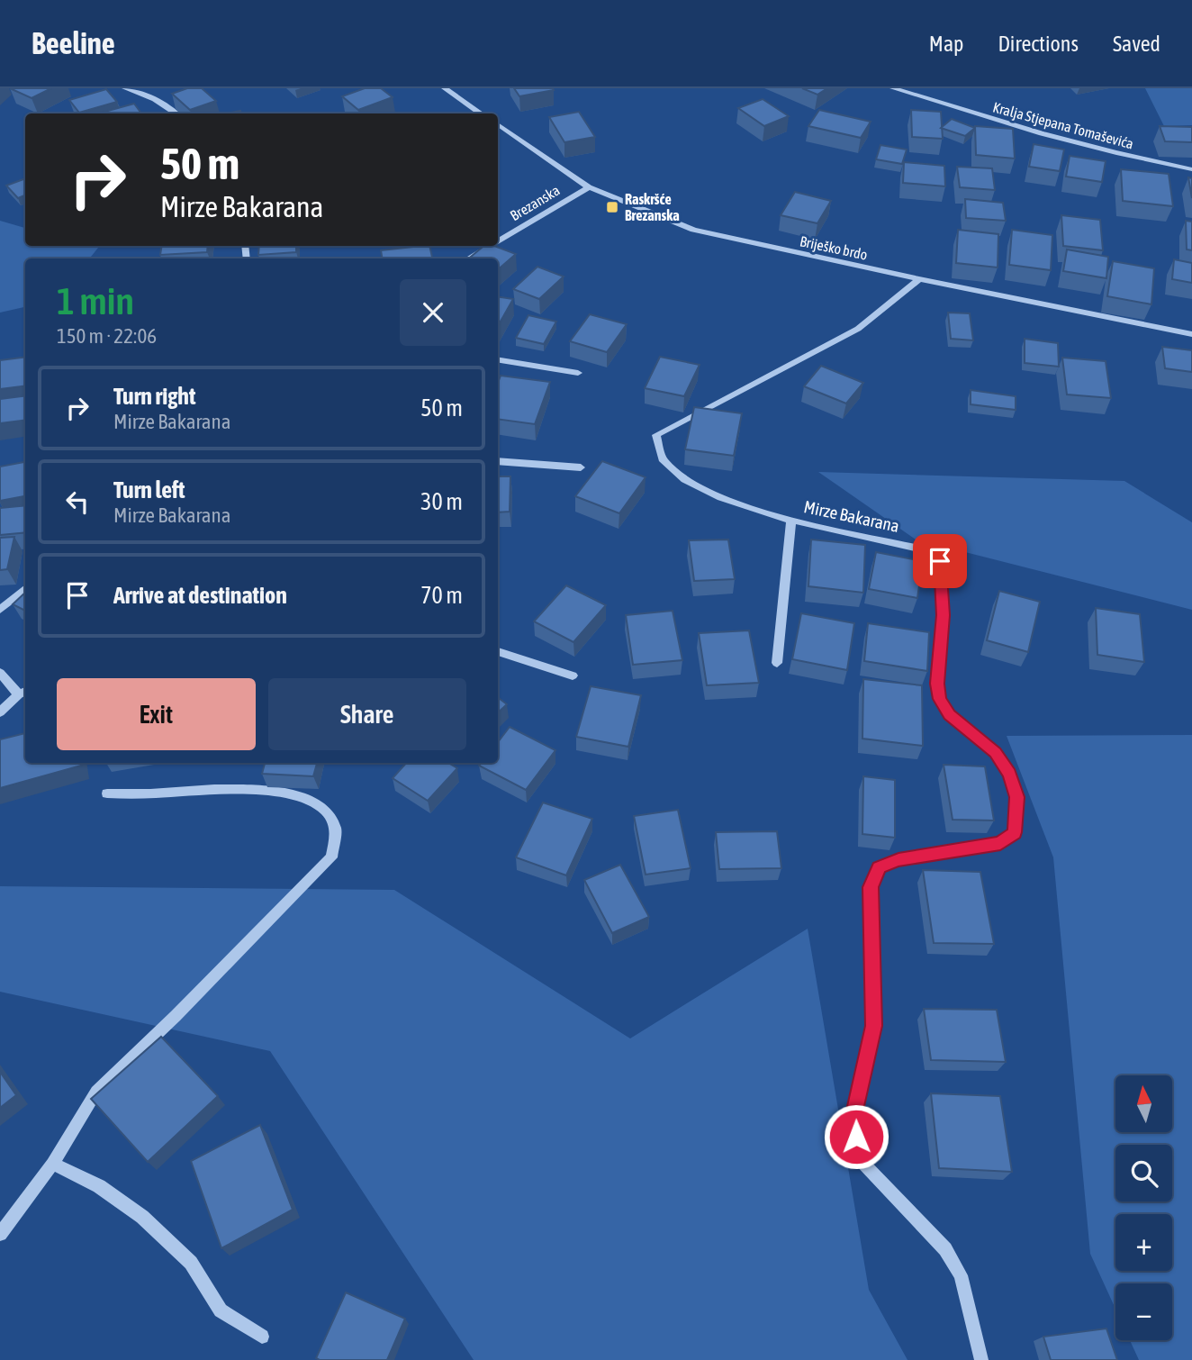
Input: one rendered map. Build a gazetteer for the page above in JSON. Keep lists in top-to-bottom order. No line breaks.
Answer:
{"streets":{"street":["Kralja Stjepana Tomaševića","Brezanska","Briješko brdo","Mirze Bakarana"]},"crossings":[["Brezanska","Briješko brdo"],["Briješko brdo","Mirze Bakarana"]],"places":{"transit":["Raskršće Brezanska"]},"north":"top","page":{"header":"Beeline","nav":["Map","Directions","Saved"],"turn":["50 m","Mirze Bakarana"],"heading":["1 min","150 m · 22:06"],"list":[{"name":"Turn right","note":"Mirze Bakarana","value":"50 m"},{"name":"Turn left","note":"Mirze Bakarana","value":"30 m"},{"name":"Arrive at destination","value":"70 m"}],"buttons":["Exit","Share"],"map_buttons":["+","−"]}}
